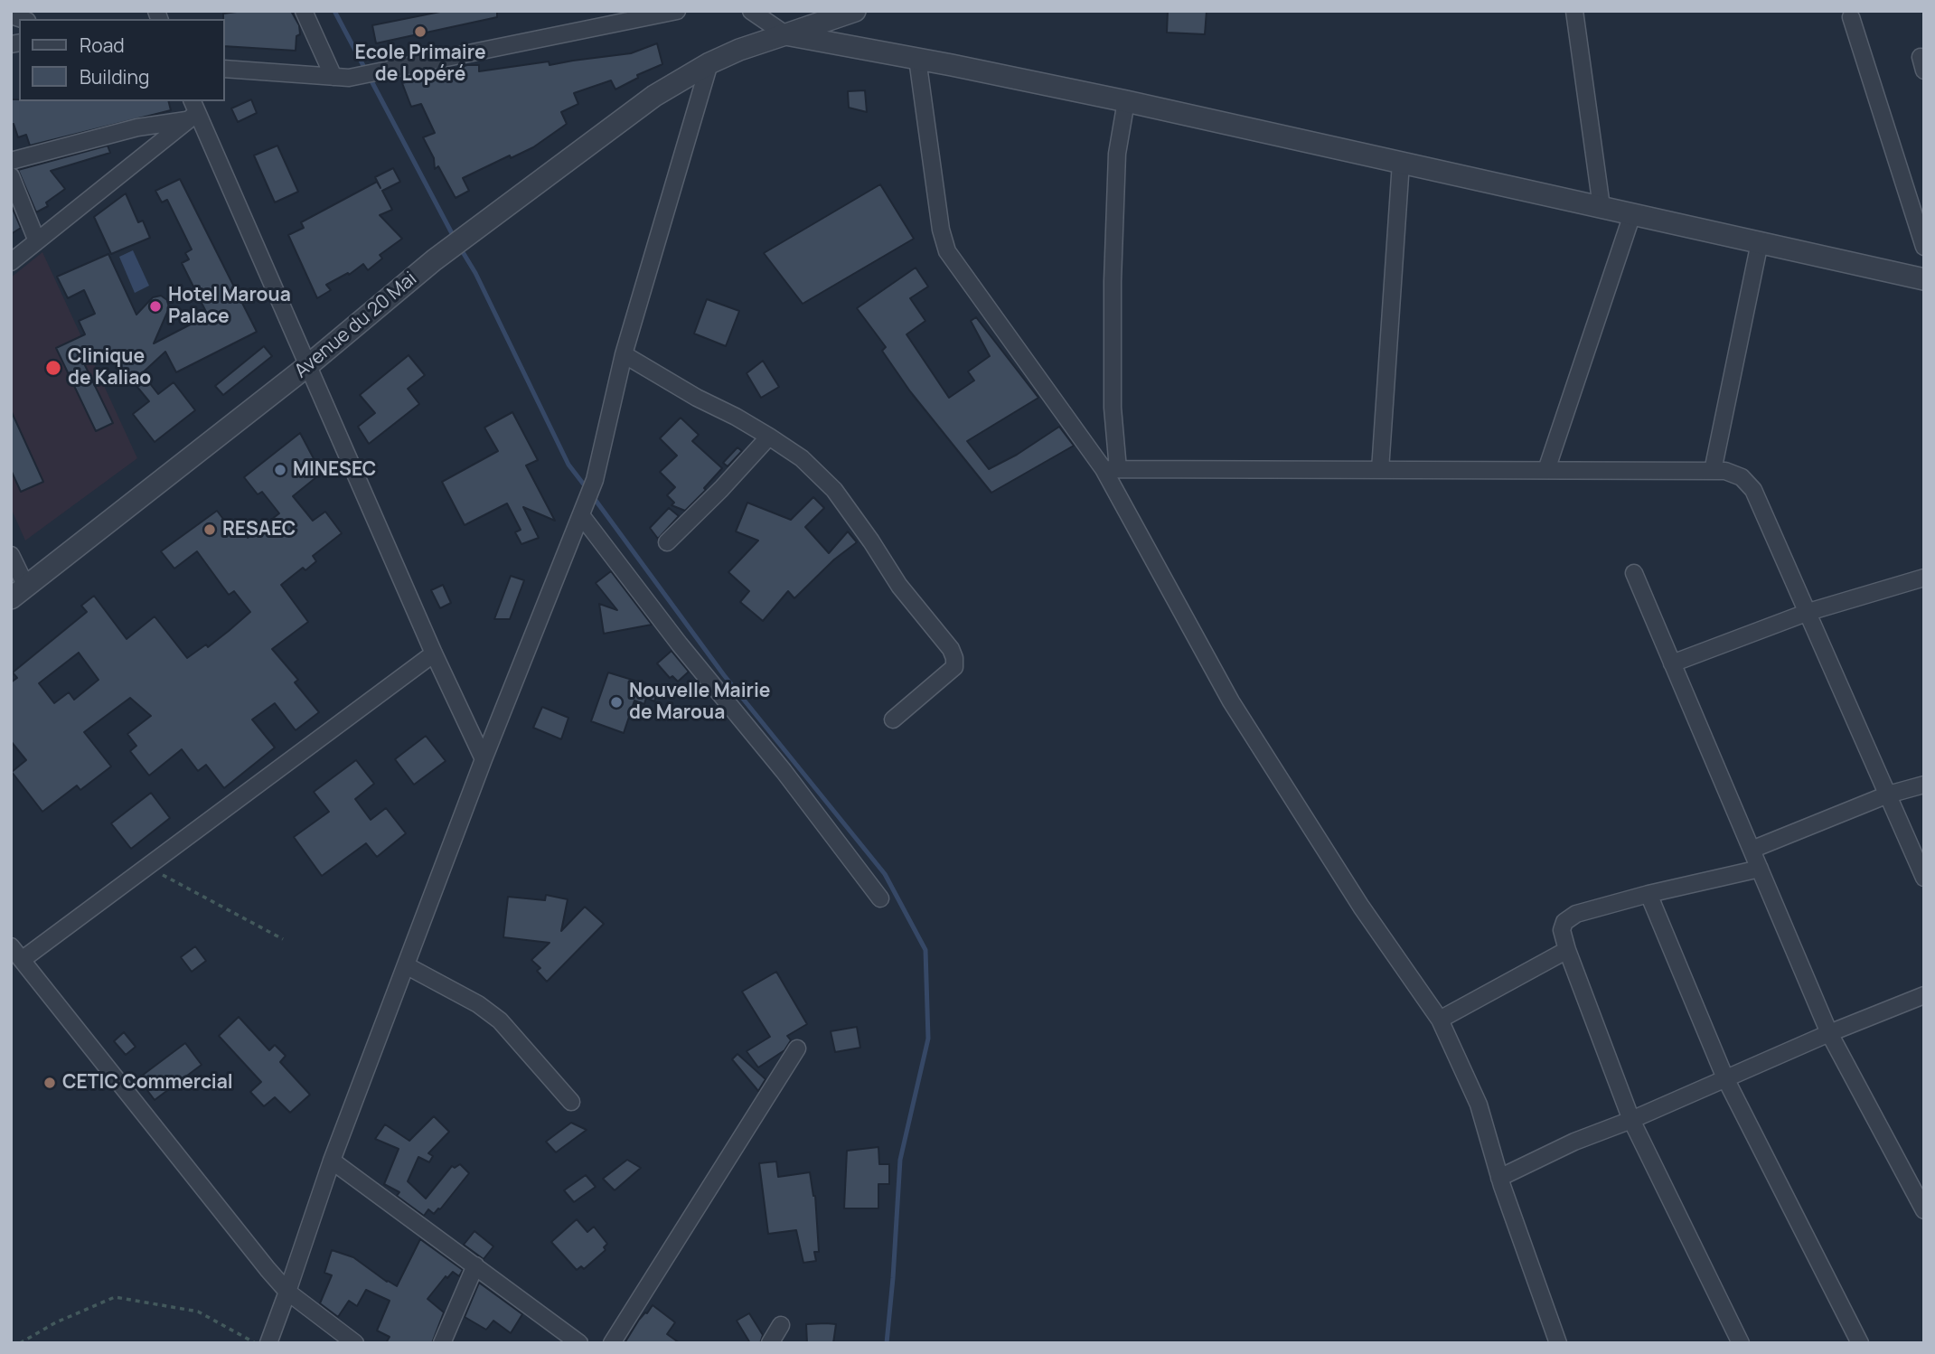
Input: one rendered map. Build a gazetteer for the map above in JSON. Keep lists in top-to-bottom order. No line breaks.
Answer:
{"streets":{"street":["Avenue du 20 Mai"]},"places":["Ecole Primaire de Lopéré","Hotel Maroua Palace","Clinique de Kaliao","MINESEC","RESAEC","Nouvelle Mairie de Maroua","CETIC Commercial"],"legend":["Road","Building"]}
